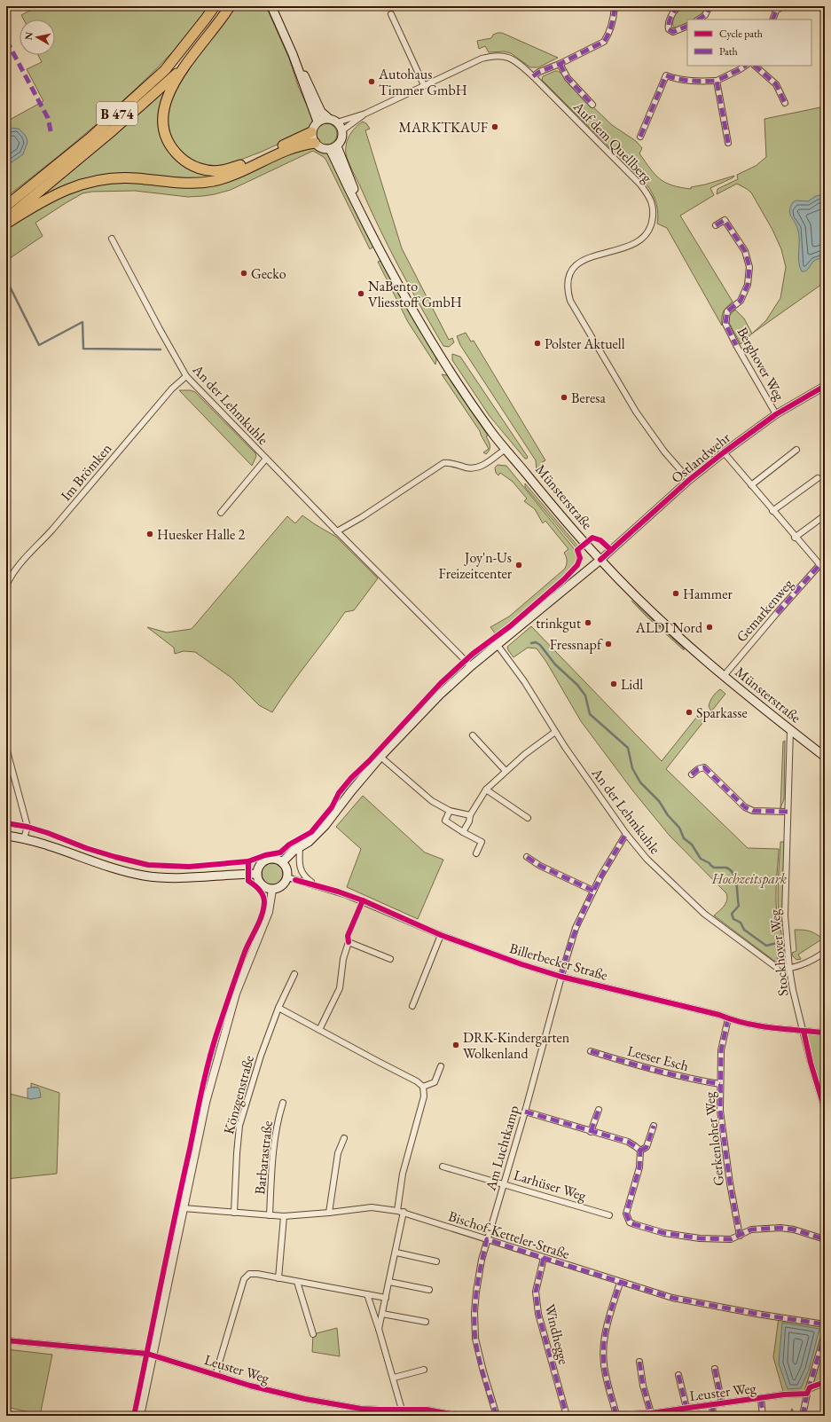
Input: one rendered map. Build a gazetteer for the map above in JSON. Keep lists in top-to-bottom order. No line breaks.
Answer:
{"streets":{"highway":["B 474"],"main road":["Münsterstraße"],"street":["Auf dem Quellberg","Berghover Weg","An der Lehmkuhle","Ostlandwehr","Im Brömken","Gemarkenweg","Stockhover Weg","Billerbecker Straße","Leeser Esch","Könzgenstraße","Gerkenloher Weg","Am Luchtkamp","Barbarastraße","Larhüser Weg","Bischof-Ketteler-Straße","Windhegge","Leuster Weg"]},"crossings":[["Auf dem Quellberg","Ostlandwehr"],["Auf dem Quellberg","Münsterstraße"],["Berghover Weg","Ostlandwehr"],["An der Lehmkuhle","Im Brömken"],["An der Lehmkuhle","Stockhover Weg"],["An der Lehmkuhle","Am Luchtkamp"],["Ostlandwehr","Münsterstraße"],["Münsterstraße","Gemarkenweg"],["Münsterstraße","Stockhover Weg"],["Stockhover Weg","Billerbecker Straße"],["Billerbecker Straße","Gerkenloher Weg"],["Billerbecker Straße","Am Luchtkamp"],["Leeser Esch","Gerkenloher Weg"],["Könzgenstraße","Bischof-Ketteler-Straße"],["Am Luchtkamp","Larhüser Weg"],["Am Luchtkamp","Bischof-Ketteler-Straße"],["Barbarastraße","Bischof-Ketteler-Straße"],["Bischof-Ketteler-Straße","Windhegge"]],"parks":["Hochzeitspark"],"places":["Autohaus Timmer GmbH","MARKTKAUF","Gecko","NaBento Vliesstoff GmbH","Polster Aktuell","Beresa","Huesker Halle 2","Joy'n-Us Freizeitcenter","Hammer","trinkgut","ALDI Nord","Fressnapf","Lidl","Sparkasse","DRK-Kindergarten Wolkenland"],"legend":["Cycle path","Path"],"north":"left"}
